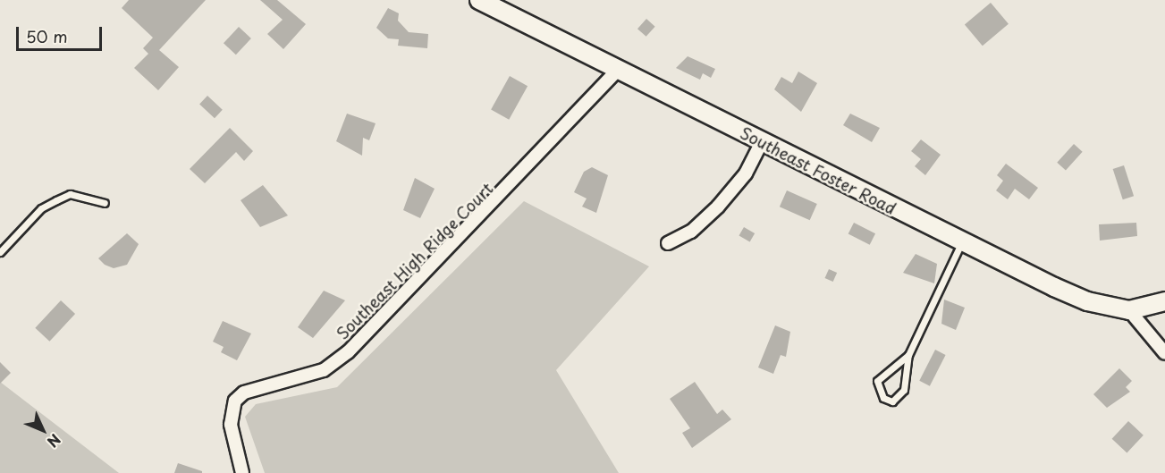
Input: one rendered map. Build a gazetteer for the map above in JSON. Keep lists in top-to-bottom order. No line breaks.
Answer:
{"streets":{"main road":["Southeast Foster Road"],"street":["Southeast High Ridge Court"]},"crossings":[["Southeast Foster Road","Southeast High Ridge Court"]],"scale_bar":"50 m","north":"bottom right"}
